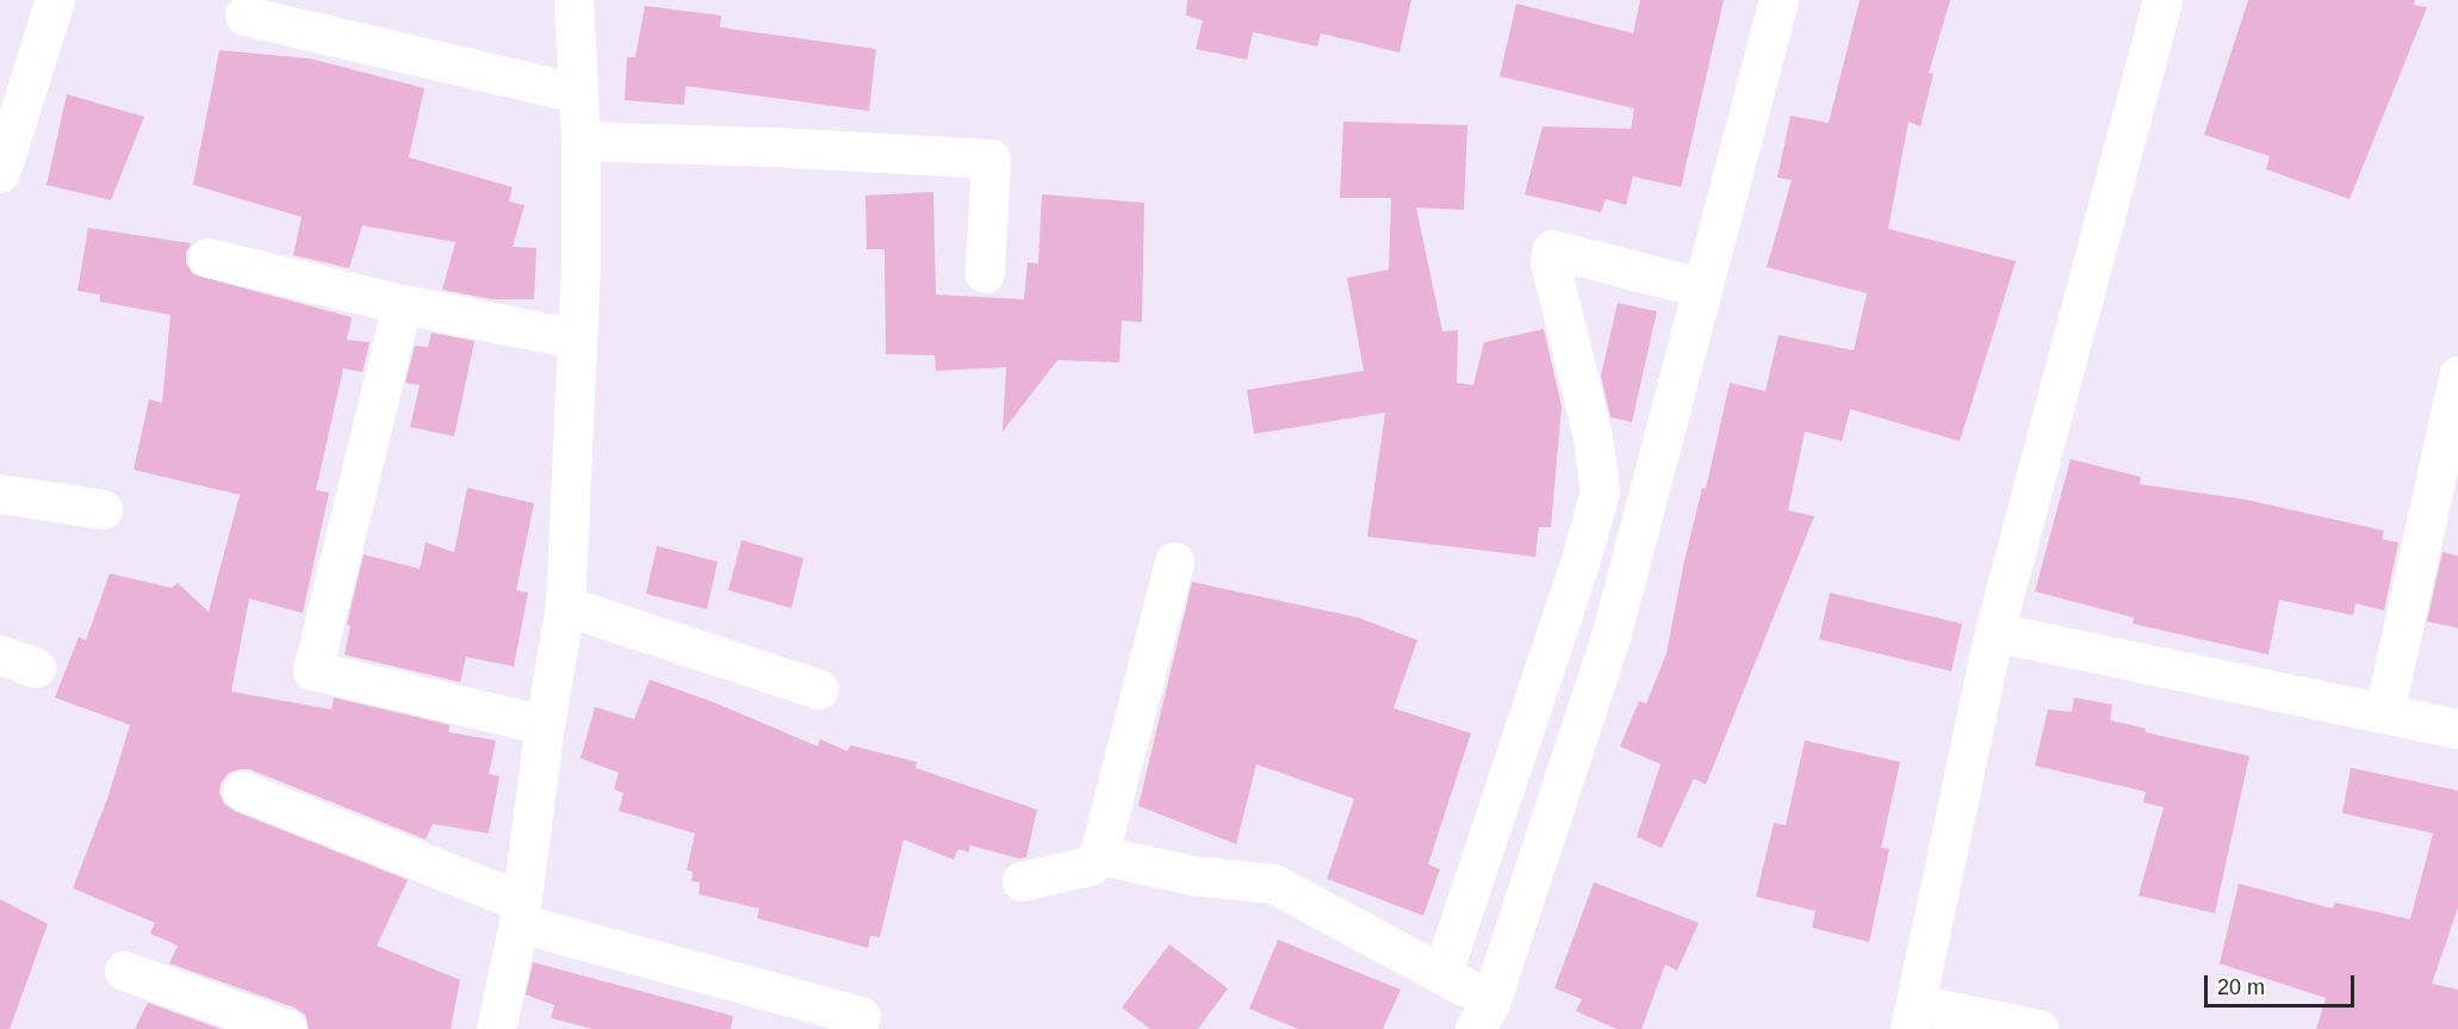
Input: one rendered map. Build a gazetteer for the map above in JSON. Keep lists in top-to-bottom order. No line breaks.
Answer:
{"scale_bar":"20 m"}
